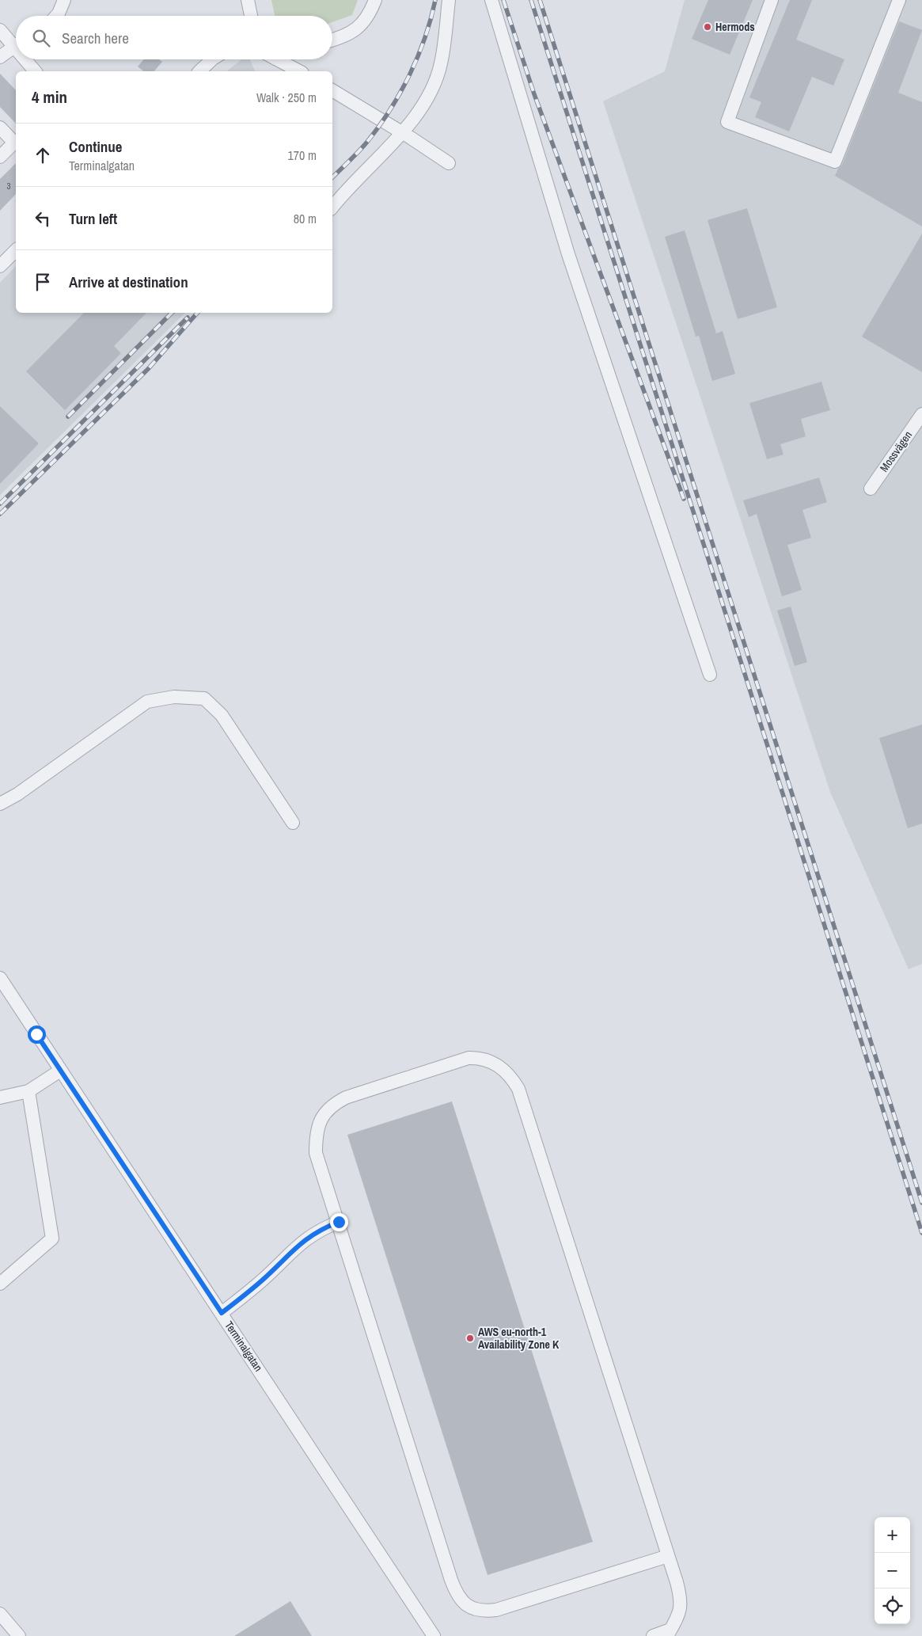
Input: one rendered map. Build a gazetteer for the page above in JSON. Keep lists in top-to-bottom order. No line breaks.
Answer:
{"streets":{"street":["Mossvägen","Terminalgatan"]},"places":["Hermods","AWS eu-north-1 Availability Zone K"],"house_numbers":["3"],"page":{"search":"Search here","heading":["4 min","Walk · 250 m"],"list":[["Continue","Terminalgatan","170 m"],["Turn left","80 m"],"Arrive at destination"],"map_buttons":["+","−"]}}
